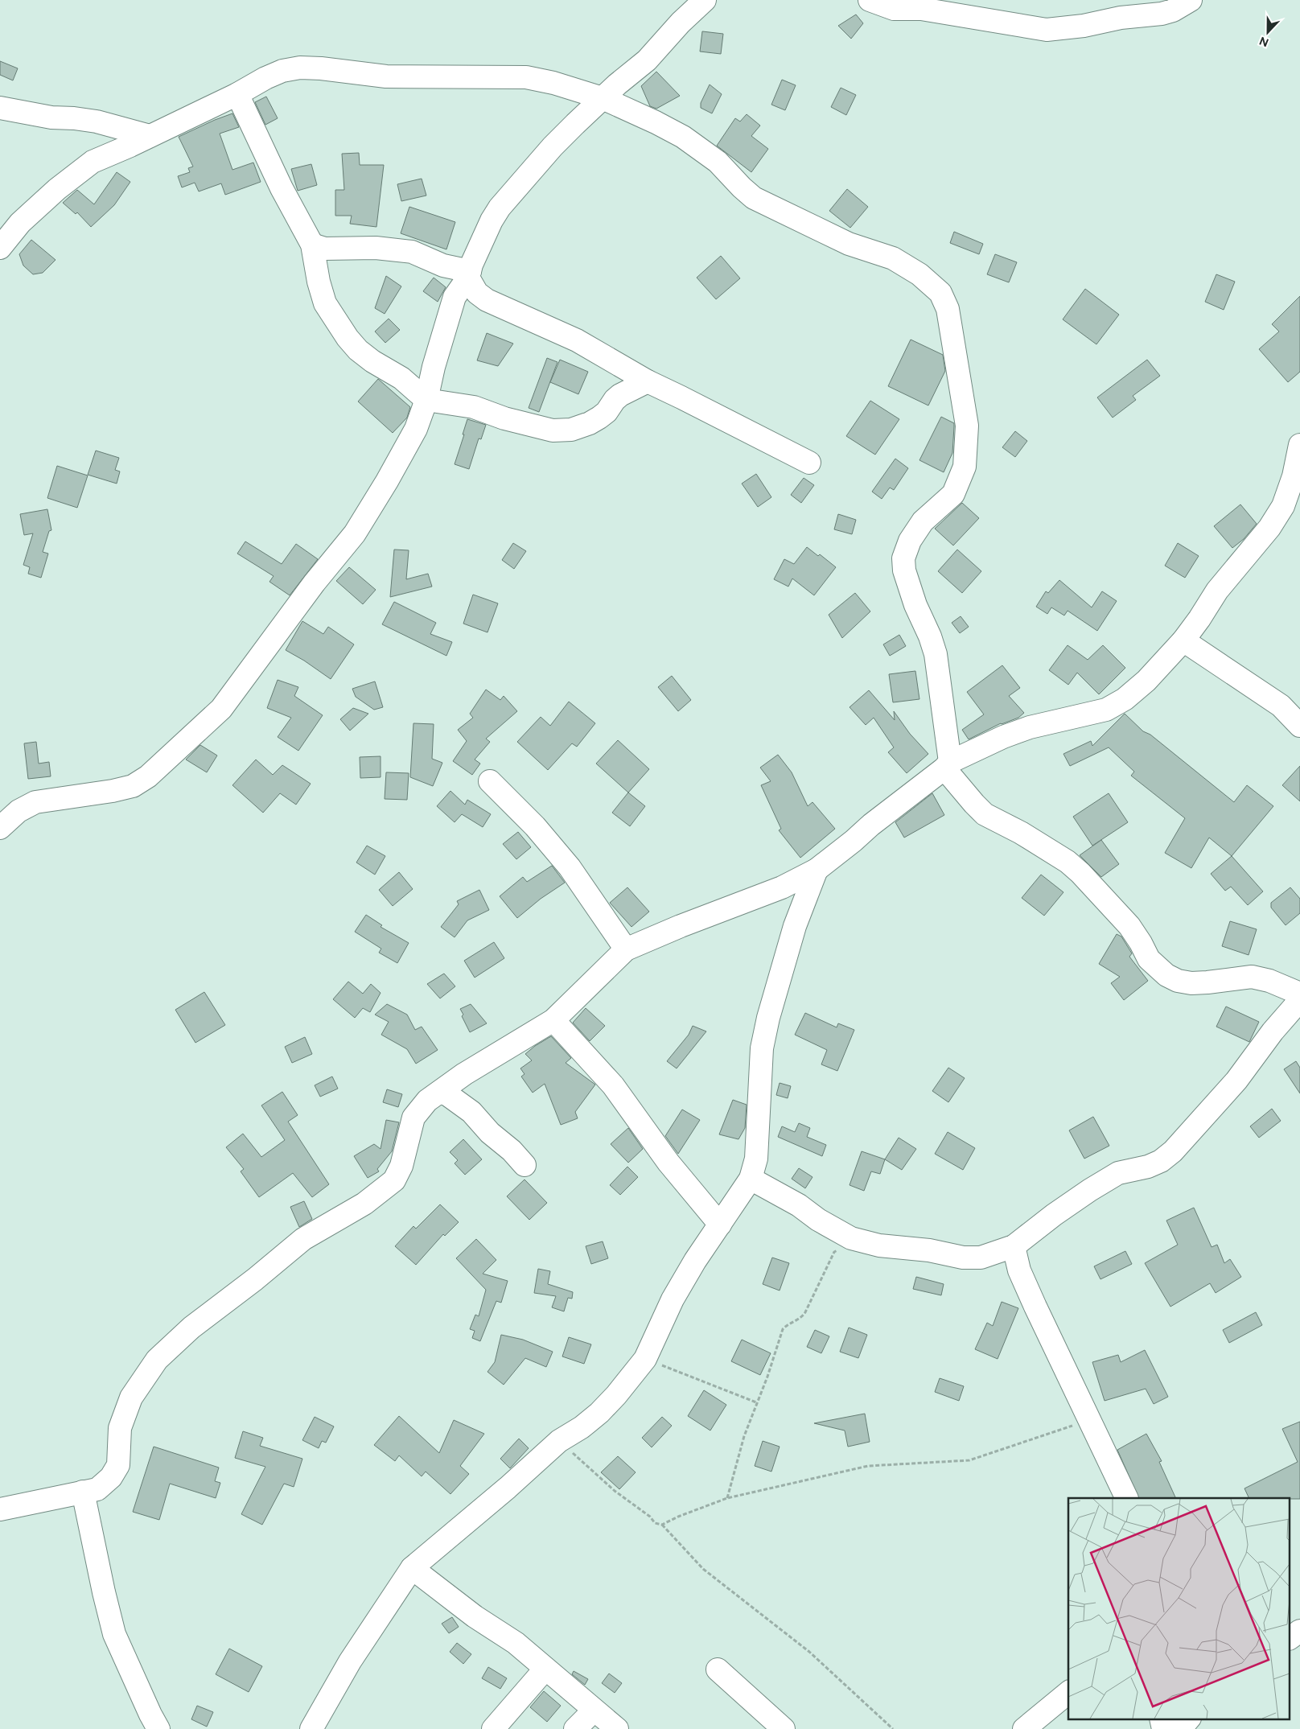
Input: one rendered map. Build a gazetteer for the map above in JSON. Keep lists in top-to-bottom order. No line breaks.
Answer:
{"north":"bottom"}
